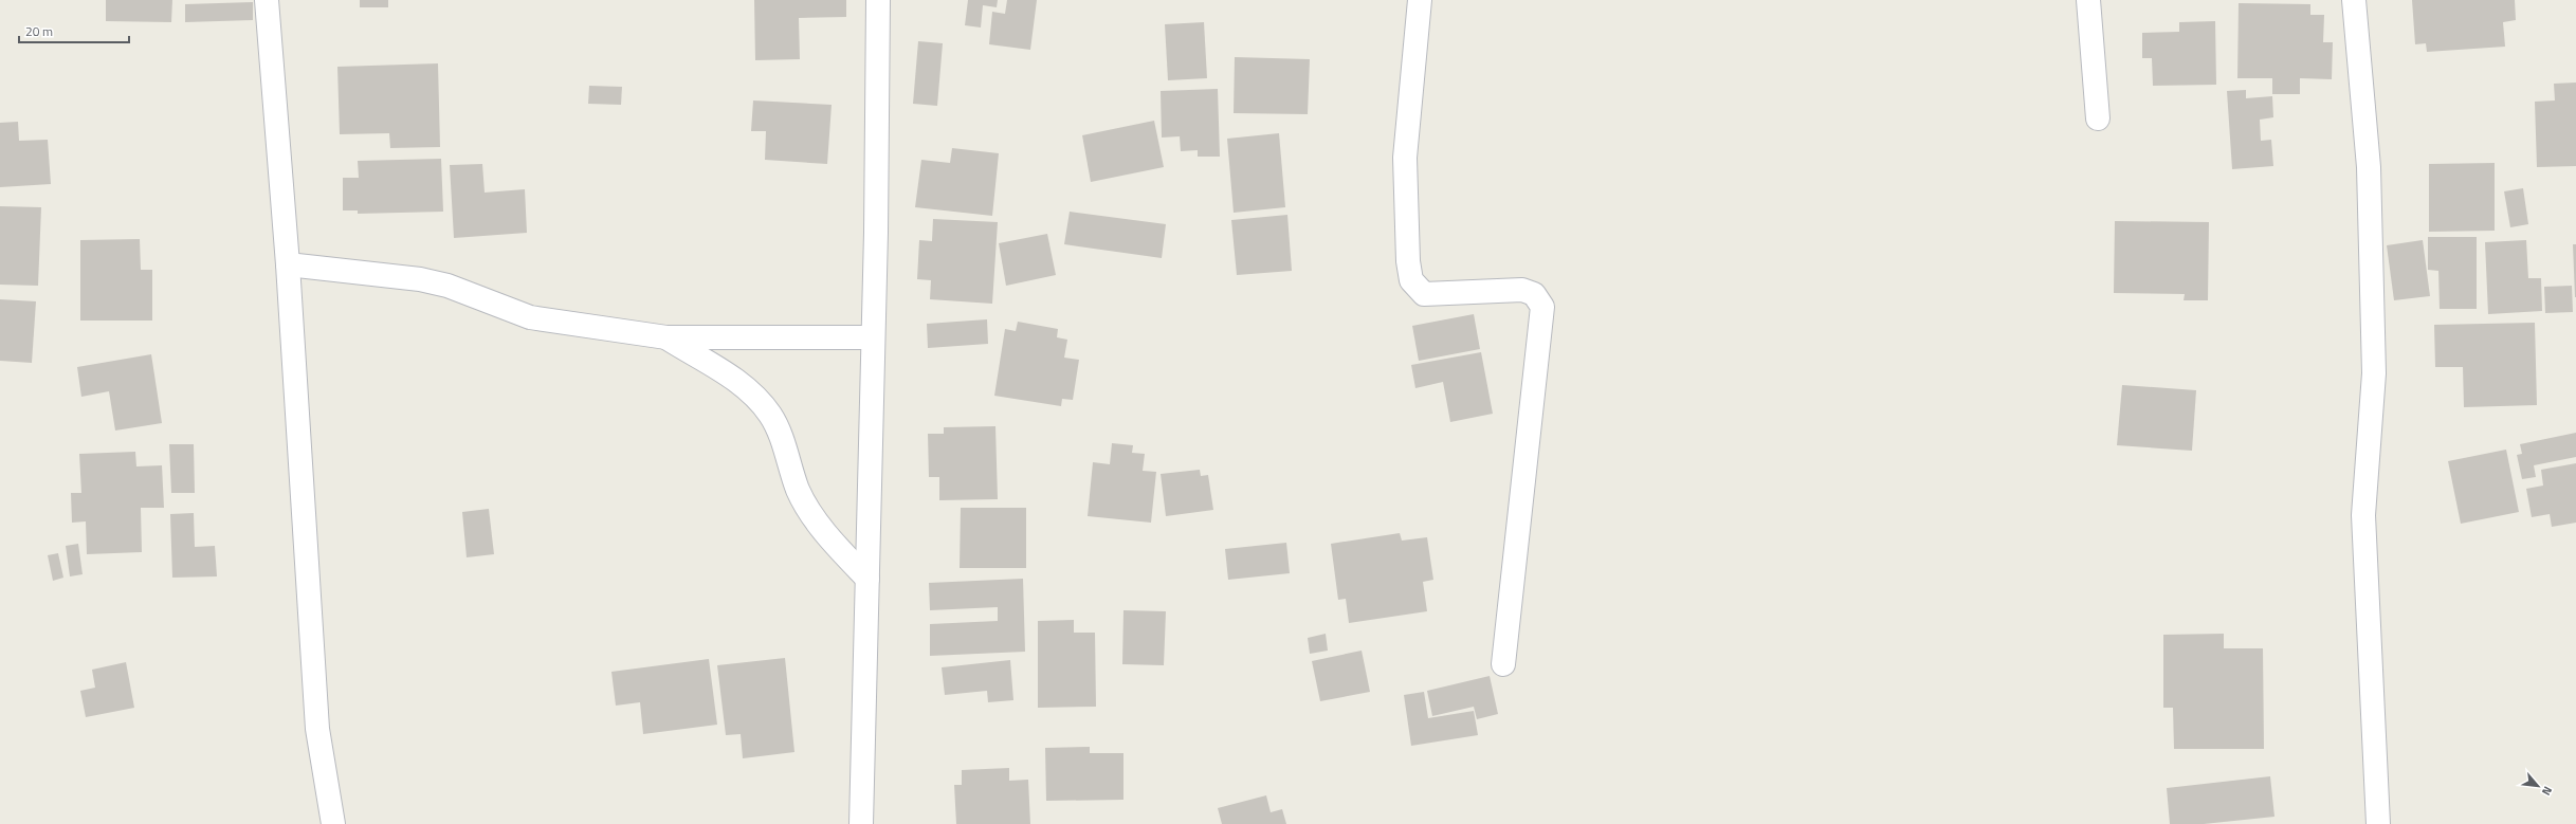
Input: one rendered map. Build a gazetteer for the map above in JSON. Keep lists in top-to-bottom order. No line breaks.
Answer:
{"scale_bar":"20 m","north":"bottom right"}
